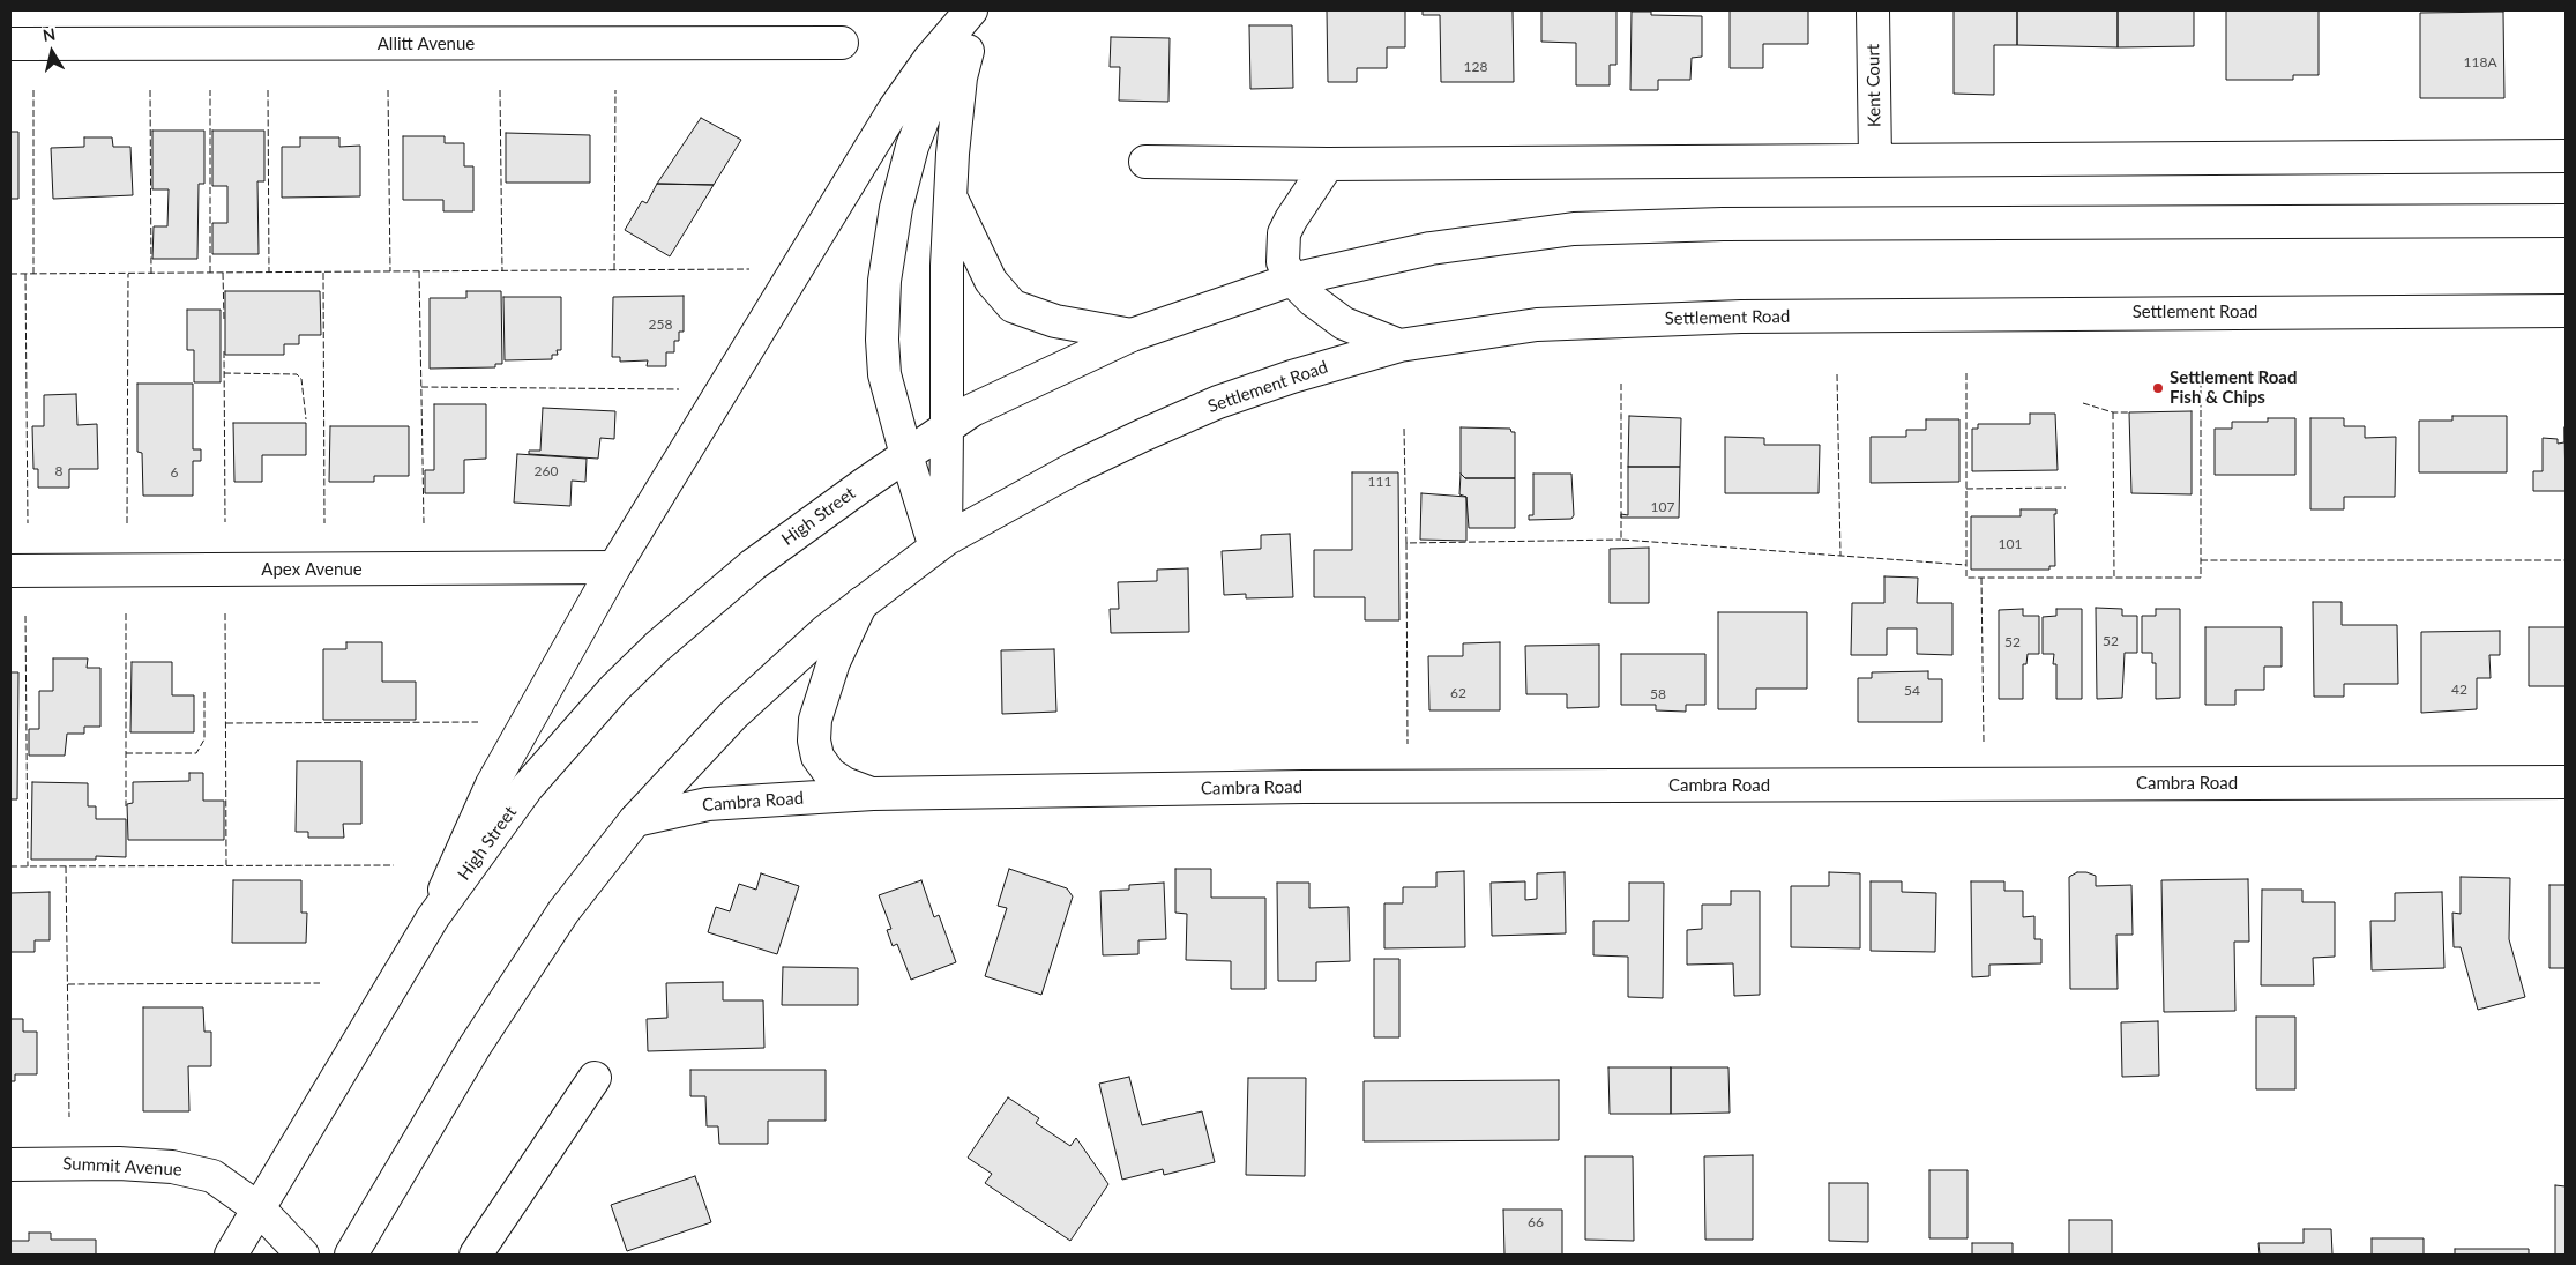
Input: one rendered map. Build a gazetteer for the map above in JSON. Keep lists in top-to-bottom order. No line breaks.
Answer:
{"streets":{"main road":["Allitt Avenue","Kent Court","Settlement Road","High Street","Apex Avenue","Cambra Road","Summit Avenue"]},"crossings":[["High Street","Apex Avenue"],["High Street","Summit Avenue"]],"places":["Settlement Road Fish & Chips"],"house_numbers":["118A","128","258","8","260","6","111","107","101","52","52","42","54","62","58","66"],"north":"top"}
